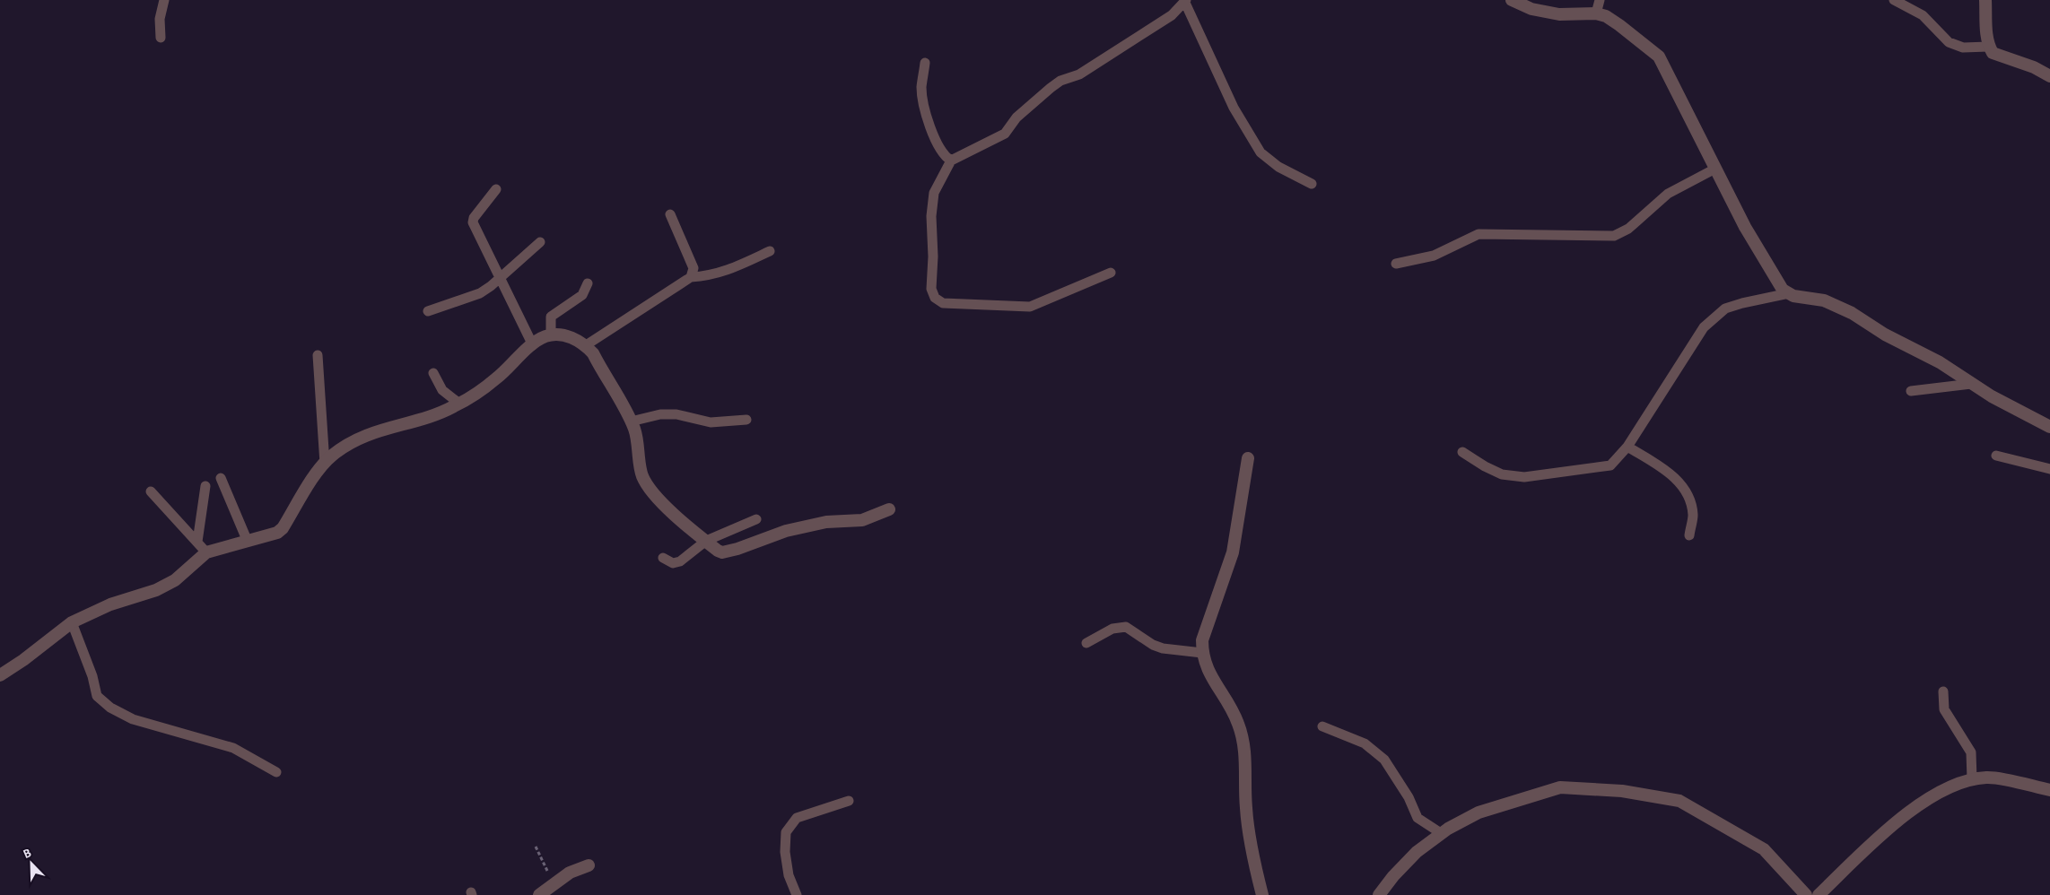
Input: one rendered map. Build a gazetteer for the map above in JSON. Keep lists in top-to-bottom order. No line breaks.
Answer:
{"north":"top left"}
